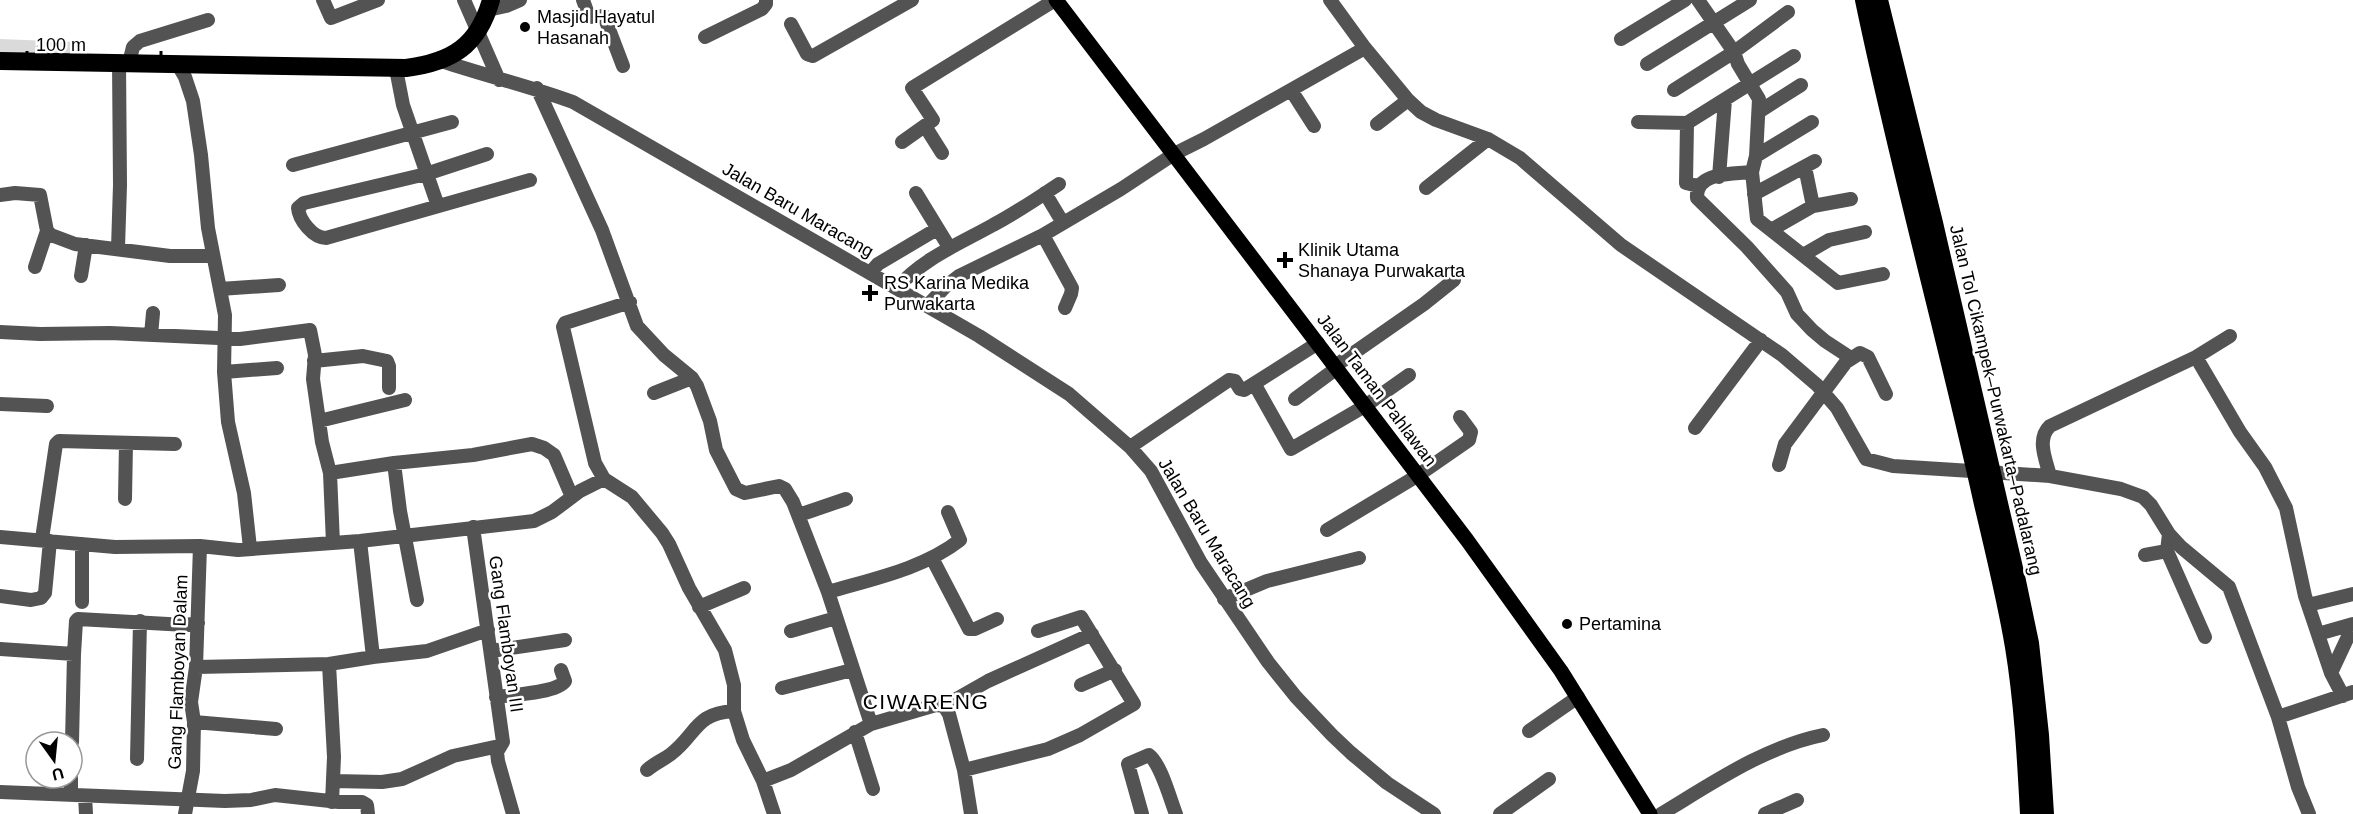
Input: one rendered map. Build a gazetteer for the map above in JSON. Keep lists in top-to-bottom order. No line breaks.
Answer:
{"streets":{"highway":["Jalan Tol Cikampek–Purwakarta–Padalarang"],"main road":["Jalan Taman Pahlawan"],"street":["Jalan Baru Maracang","Gang Flamboyan III","Gang Flamboyan Dalam"]},"districts":["CIWARENG"],"places":{"other":["Masjid Hayatul Hasanah","Pertamina"],"health":["Klinik Utama Shanaya Purwakarta","RS Karina Medika Purwakarta"]},"scale_bar":"100 m","north":"bottom"}
